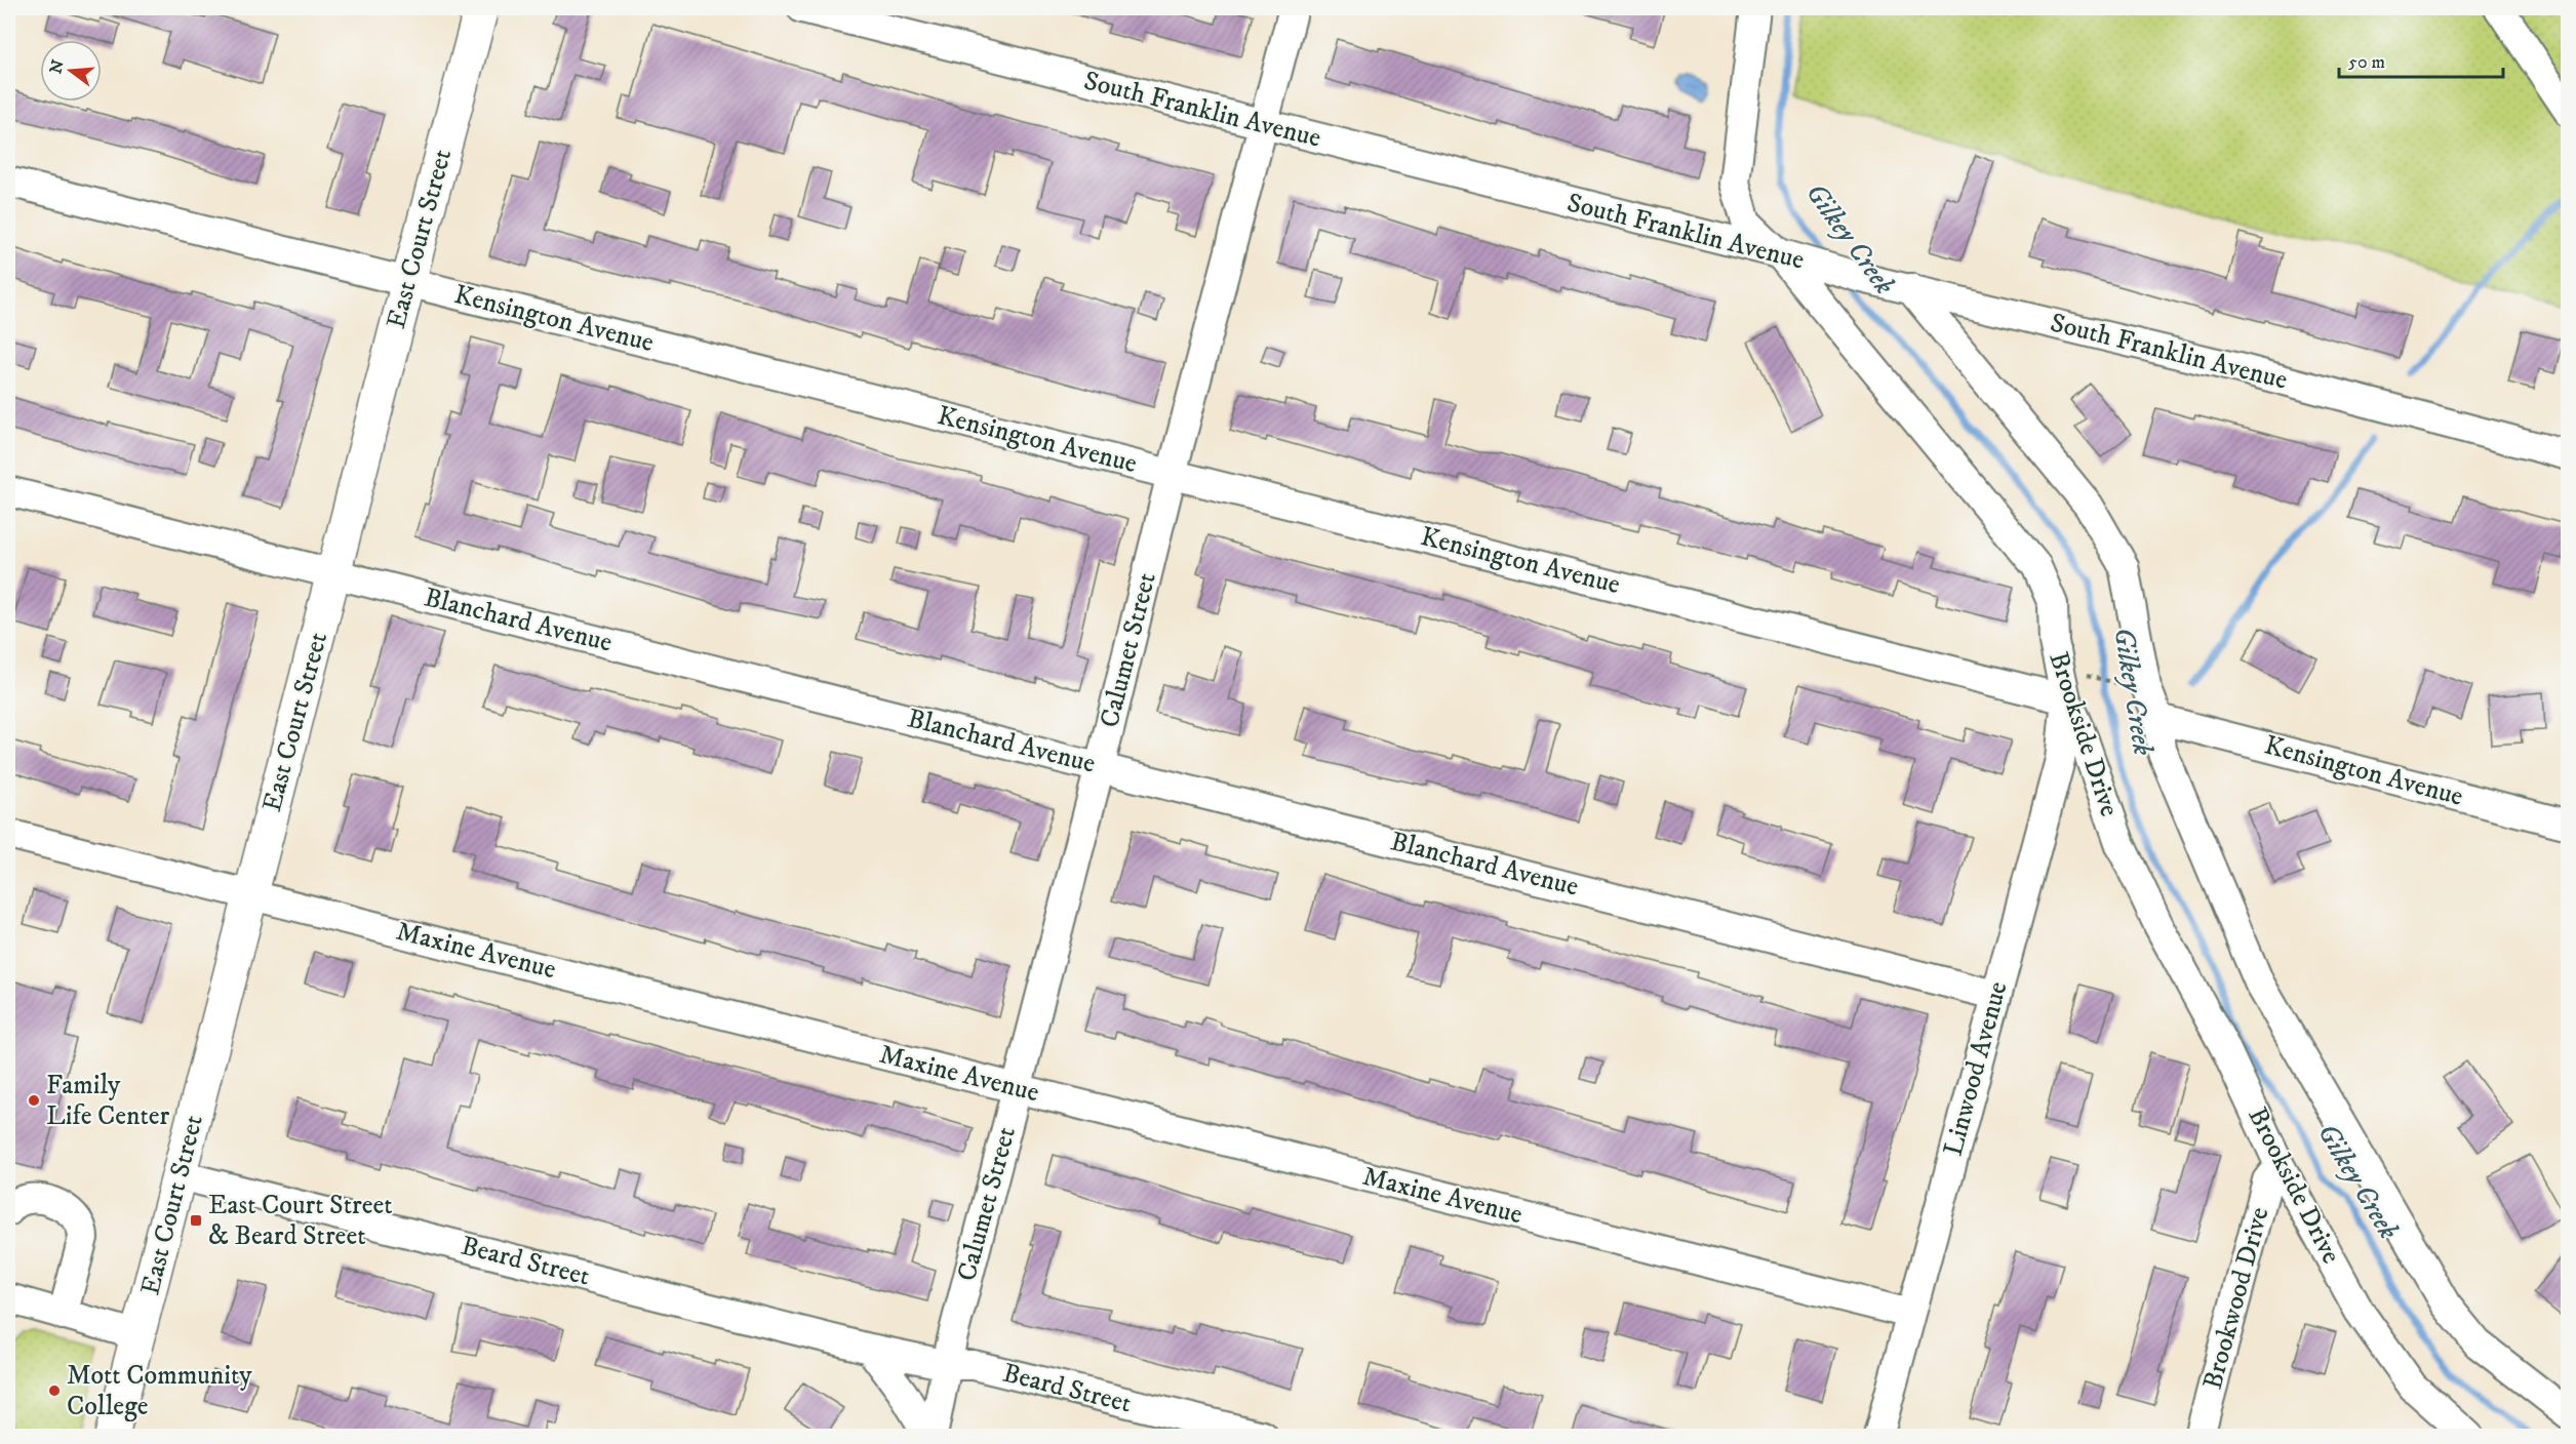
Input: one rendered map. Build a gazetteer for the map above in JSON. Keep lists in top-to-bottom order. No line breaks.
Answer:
{"streets":{"main road":["East Court Street"],"street":["South Franklin Avenue","Kensington Avenue","Blanchard Avenue","Calumet Street","Brookside Drive","Maxine Avenue","Linwood Avenue","Beard Street","Brookwood Drive"]},"crossings":[["South Franklin Avenue","Calumet Street"],["South Franklin Avenue","Brookside Drive"],["East Court Street","Kensington Avenue"],["East Court Street","Blanchard Avenue"],["East Court Street","Maxine Avenue"],["East Court Street","Beard Street"],["Kensington Avenue","Calumet Street"],["Kensington Avenue","Brookside Drive"],["Kensington Avenue","Linwood Avenue"],["Blanchard Avenue","Calumet Street"],["Blanchard Avenue","Linwood Avenue"],["Calumet Street","Maxine Avenue"],["Calumet Street","Beard Street"],["Brookside Drive","Linwood Avenue"],["Brookside Drive","Brookwood Drive"],["Maxine Avenue","Linwood Avenue"]],"water":["Gilkey Creek"],"places":{"other":["Family Life Center","Mott Community College"],"transit":["East Court Street & Beard Street"]},"scale_bar":"50 m","north":"left"}
